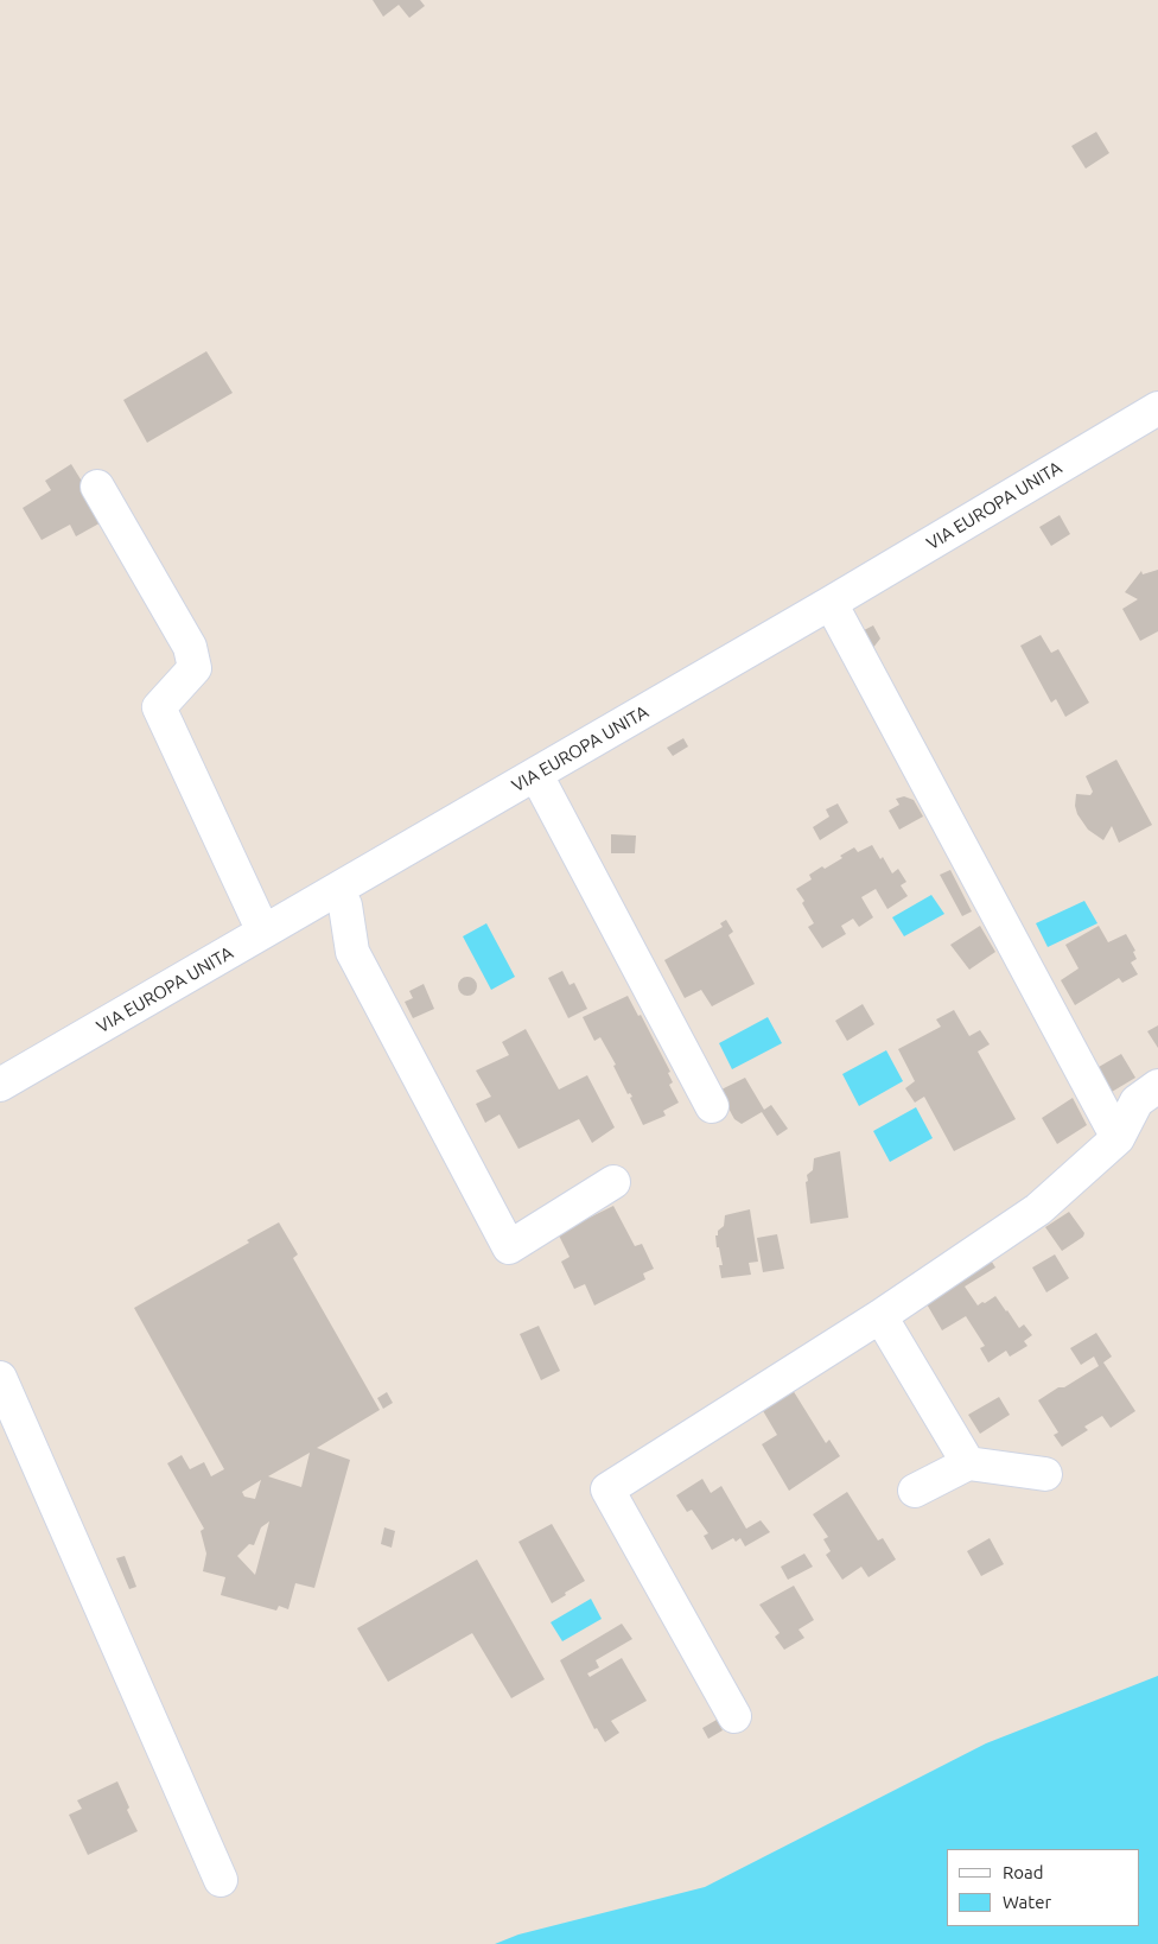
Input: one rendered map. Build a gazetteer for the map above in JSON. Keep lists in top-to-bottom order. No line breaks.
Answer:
{"streets":{"street":["VIA EUROPA UNITA"]},"legend":["Road","Water"]}
